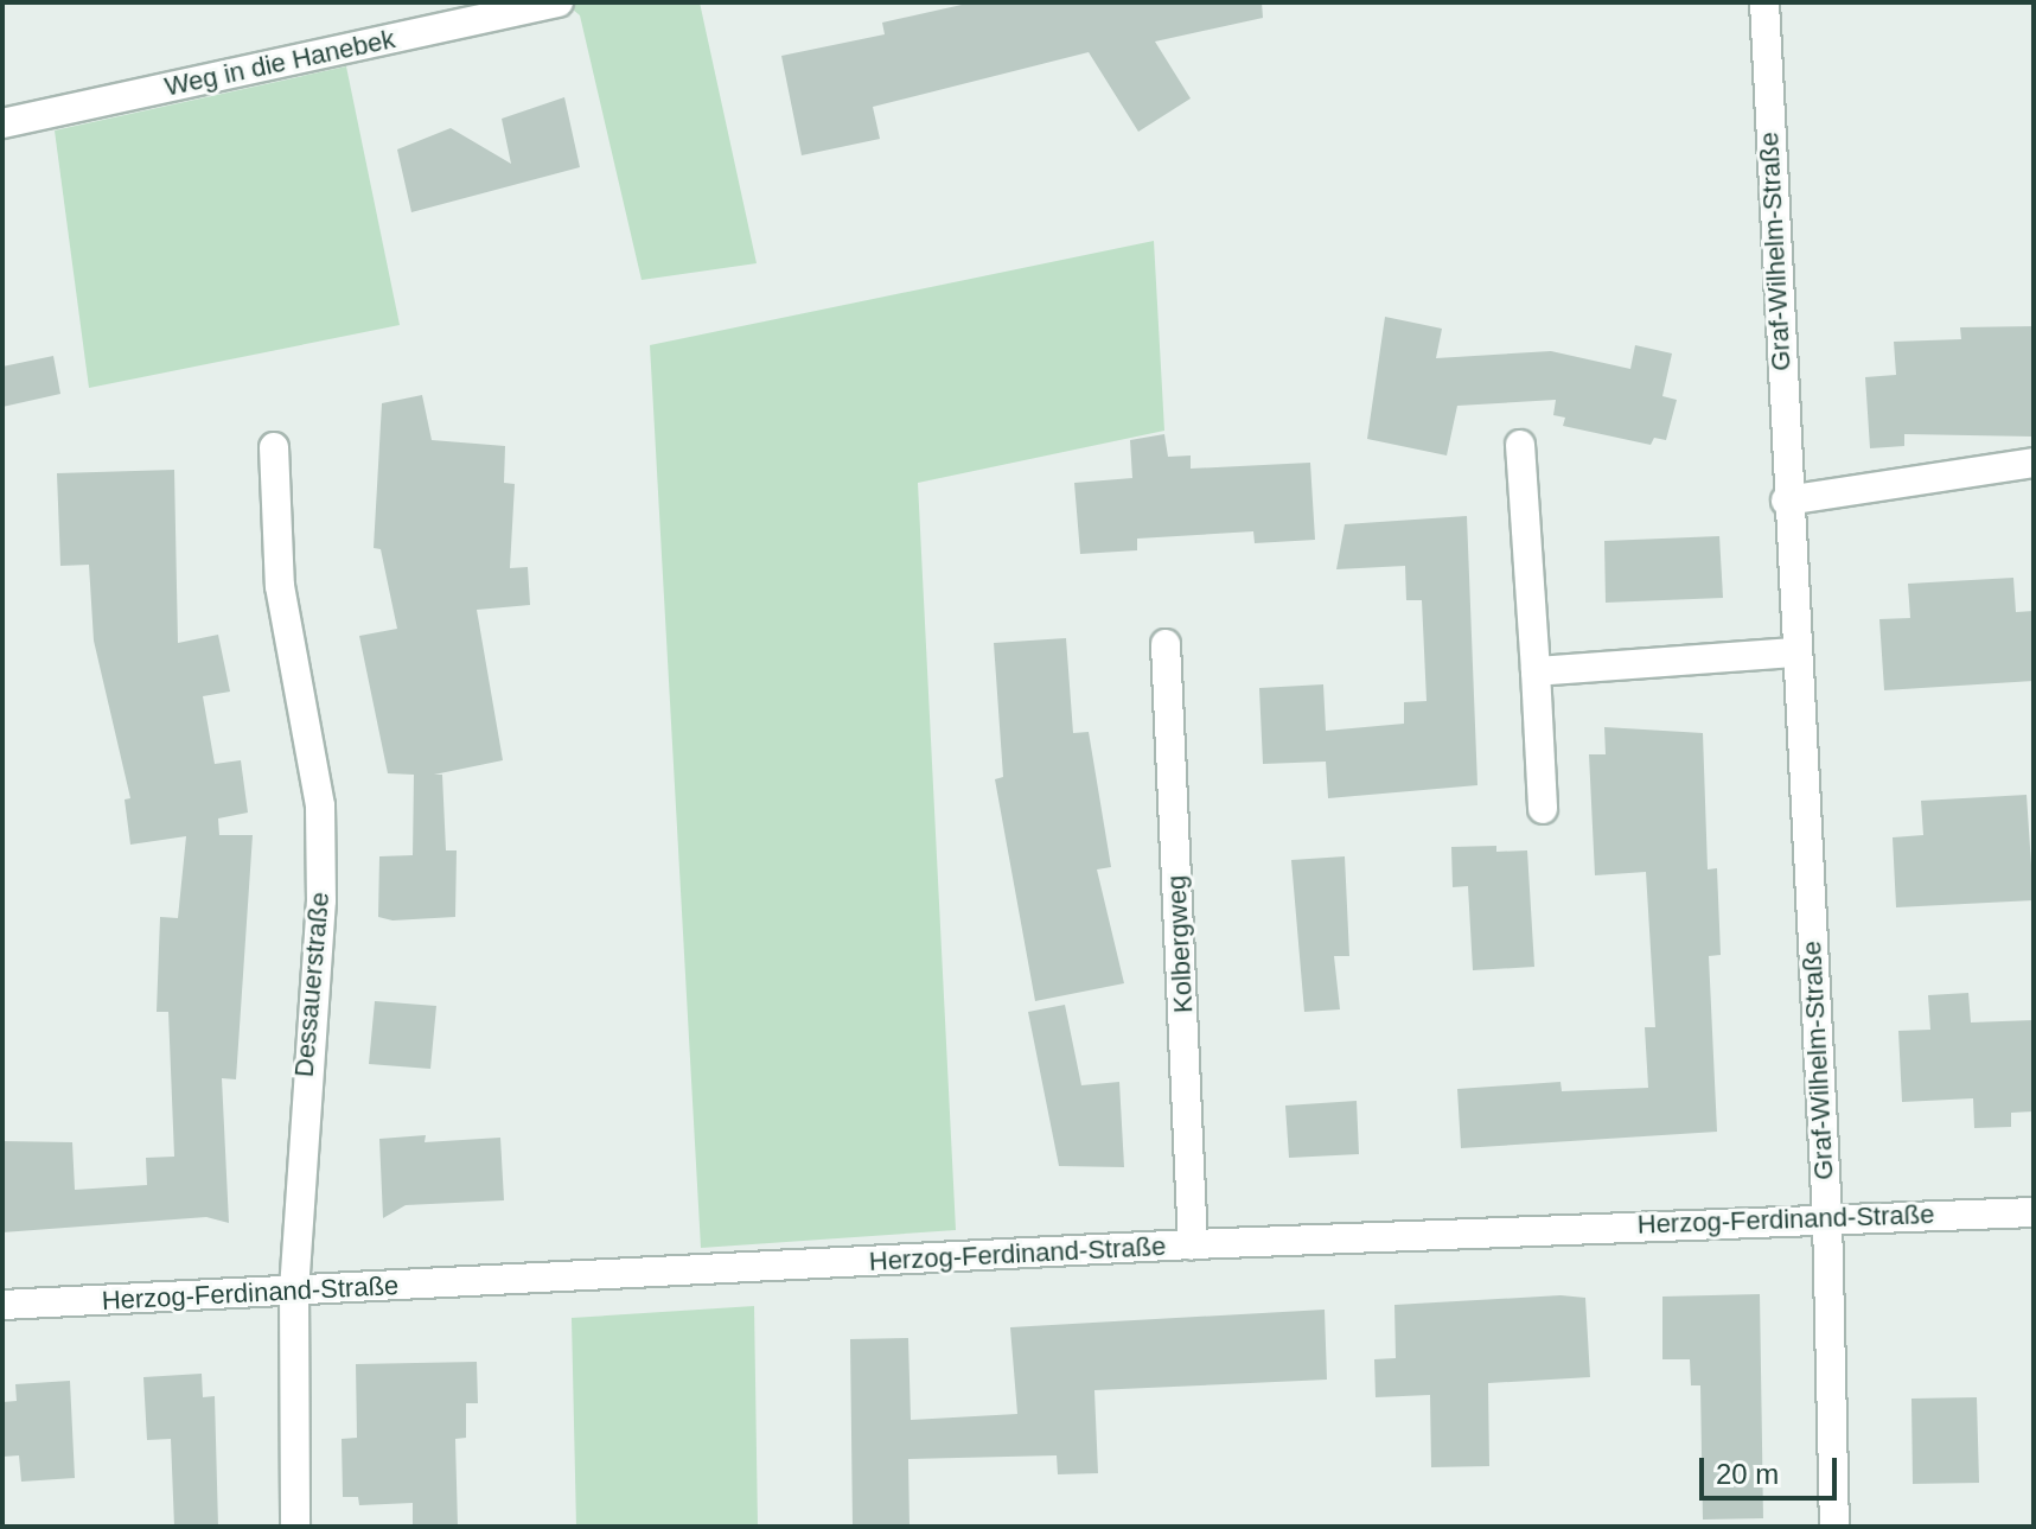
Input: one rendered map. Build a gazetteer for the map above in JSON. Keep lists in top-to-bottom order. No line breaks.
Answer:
{"streets":{"street":["Weg in die Hanebek","Graf-Wilhelm-Straße","Kolbergweg","Dessauerstraße","Herzog-Ferdinand-Straße"]},"crossings":[["Graf-Wilhelm-Straße","Herzog-Ferdinand-Straße"],["Kolbergweg","Herzog-Ferdinand-Straße"],["Dessauerstraße","Herzog-Ferdinand-Straße"]],"scale_bar":"20 m"}
